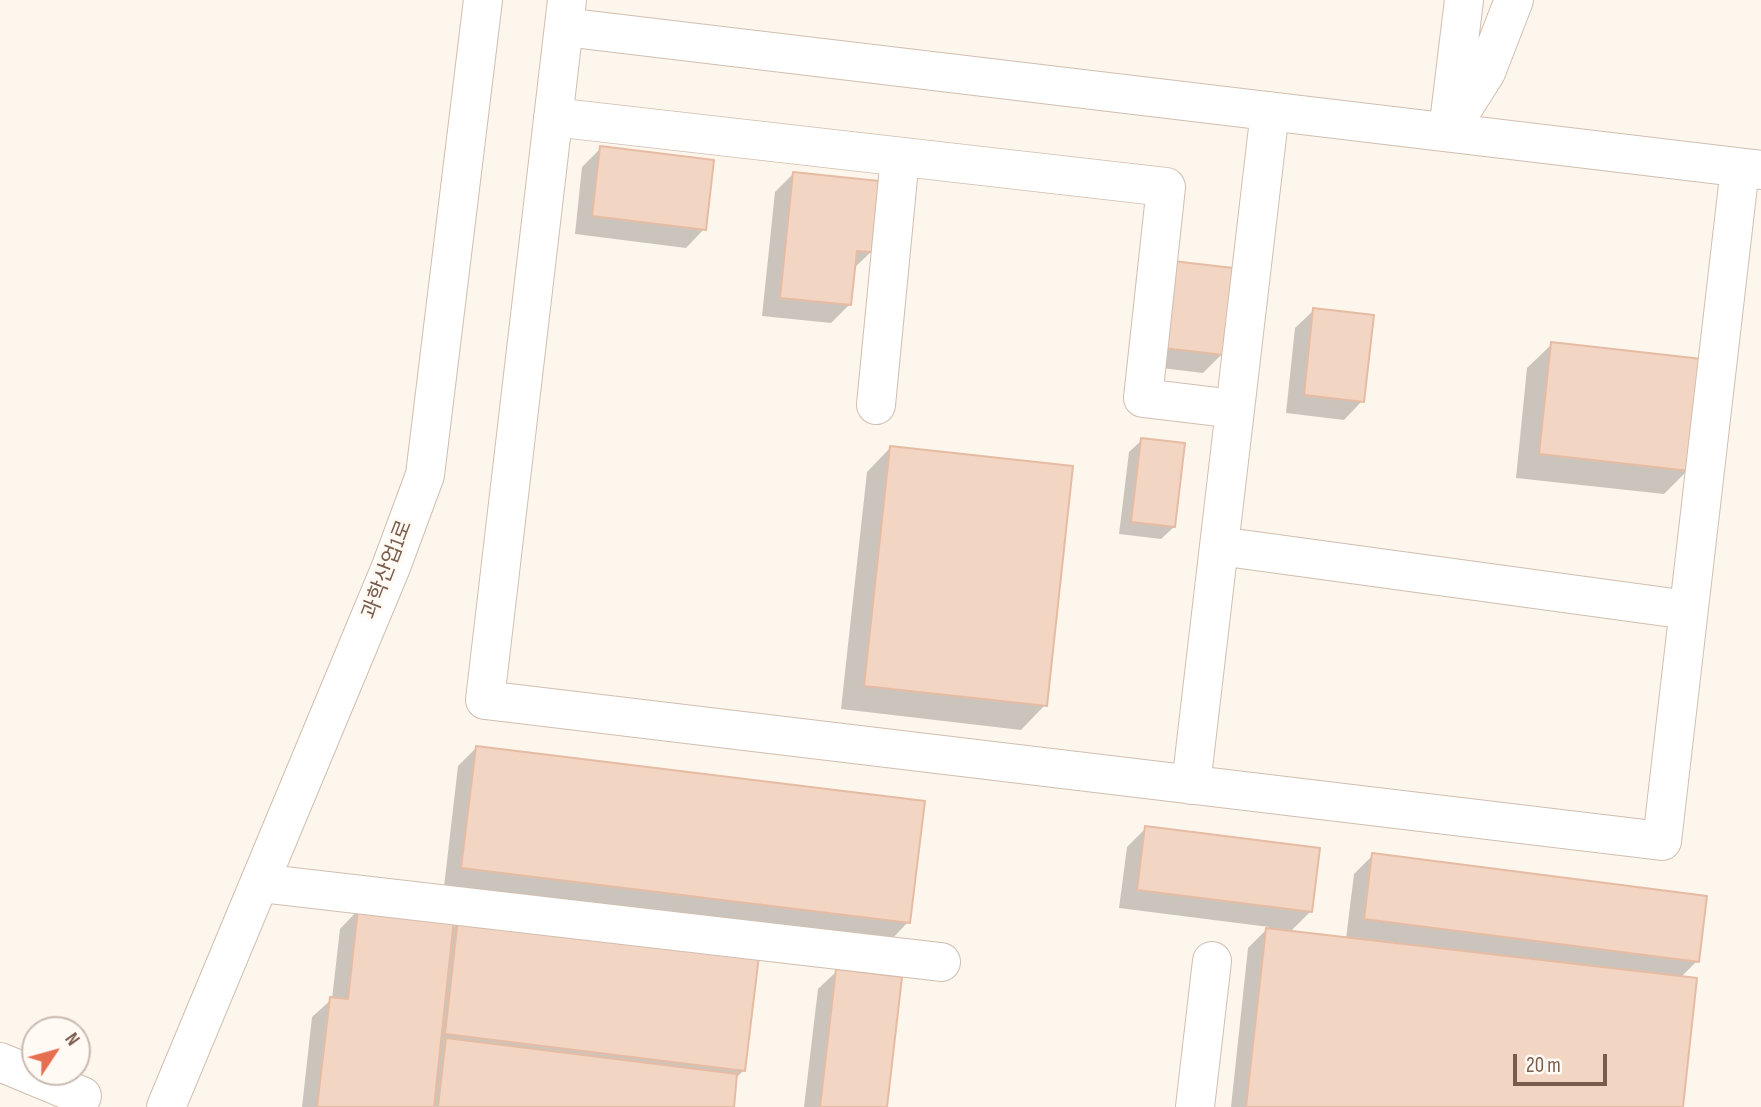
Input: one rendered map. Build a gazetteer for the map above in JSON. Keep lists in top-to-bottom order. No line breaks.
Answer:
{"streets":{"street":["과학산업1로"]},"scale_bar":"20 m","north":"top right"}
